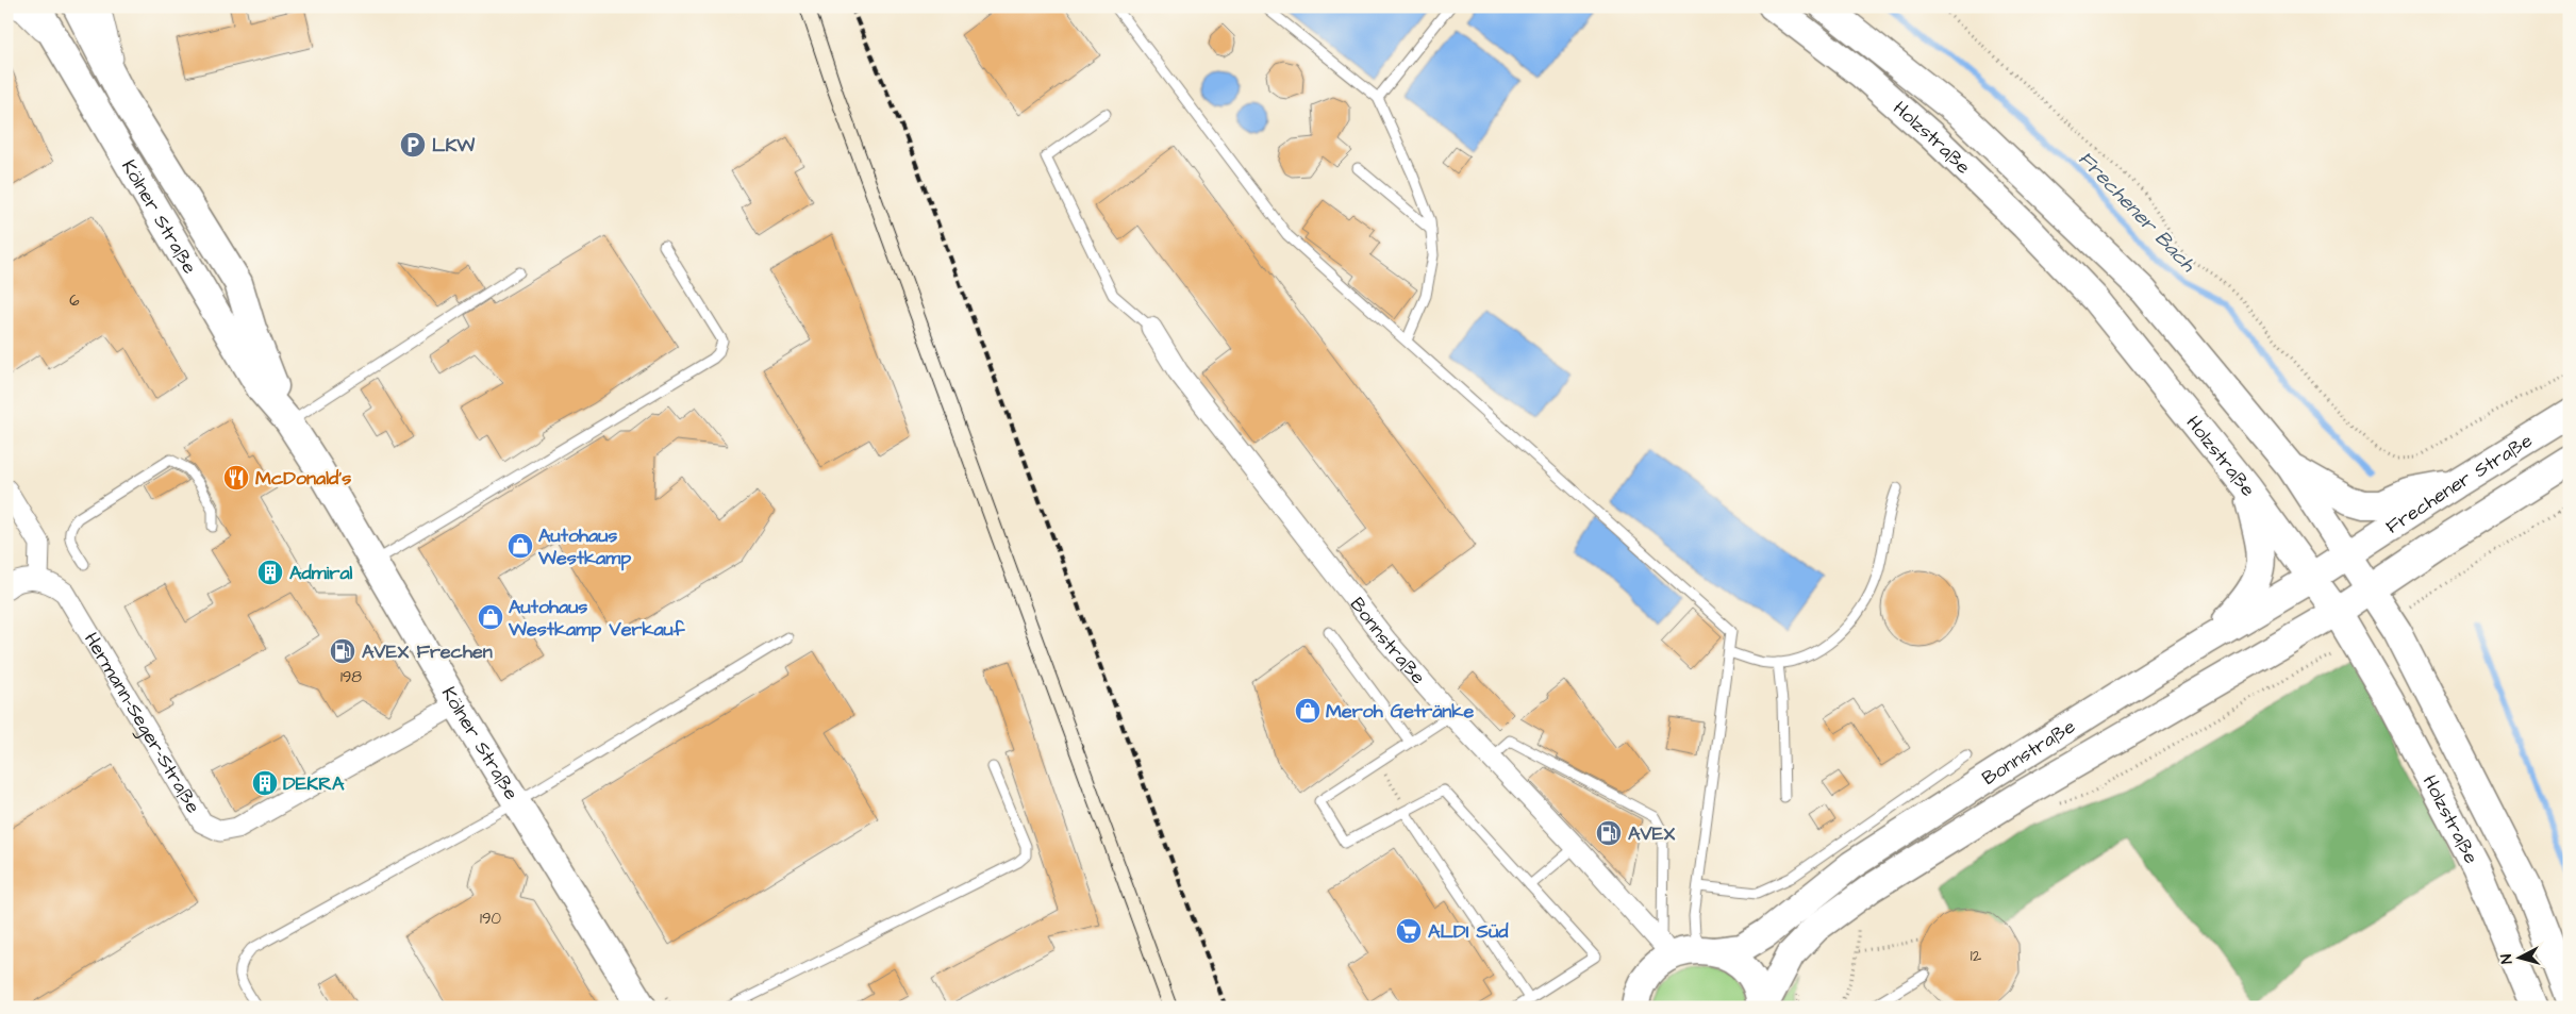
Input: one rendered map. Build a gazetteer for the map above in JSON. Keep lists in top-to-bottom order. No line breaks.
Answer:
{"streets":{"main road":["Holzstraße","Kölner Straße","Frechener Straße","Bonnstraße"],"street":["Hermann-Seger-Straße"]},"crossings":[["Holzstraße","Frechener Straße"],["Holzstraße","Bonnstraße"],["Kölner Straße","Hermann-Seger-Straße"],["Frechener Straße","Bonnstraße"]],"water":["Frechener Bach"],"places":{"parking":["LKW"],"restaurant":["McDonald's"],"shop":["Autohaus Westkamp","Autohaus Westkamp Verkauf","Meroh Getränke"],"building":["Admiral","DEKRA"],"fuel station":["AVEX Frechen","AVEX"],"supermarket":["ALDI Süd"]},"house_numbers":["6","198","190","12"],"north":"left"}
